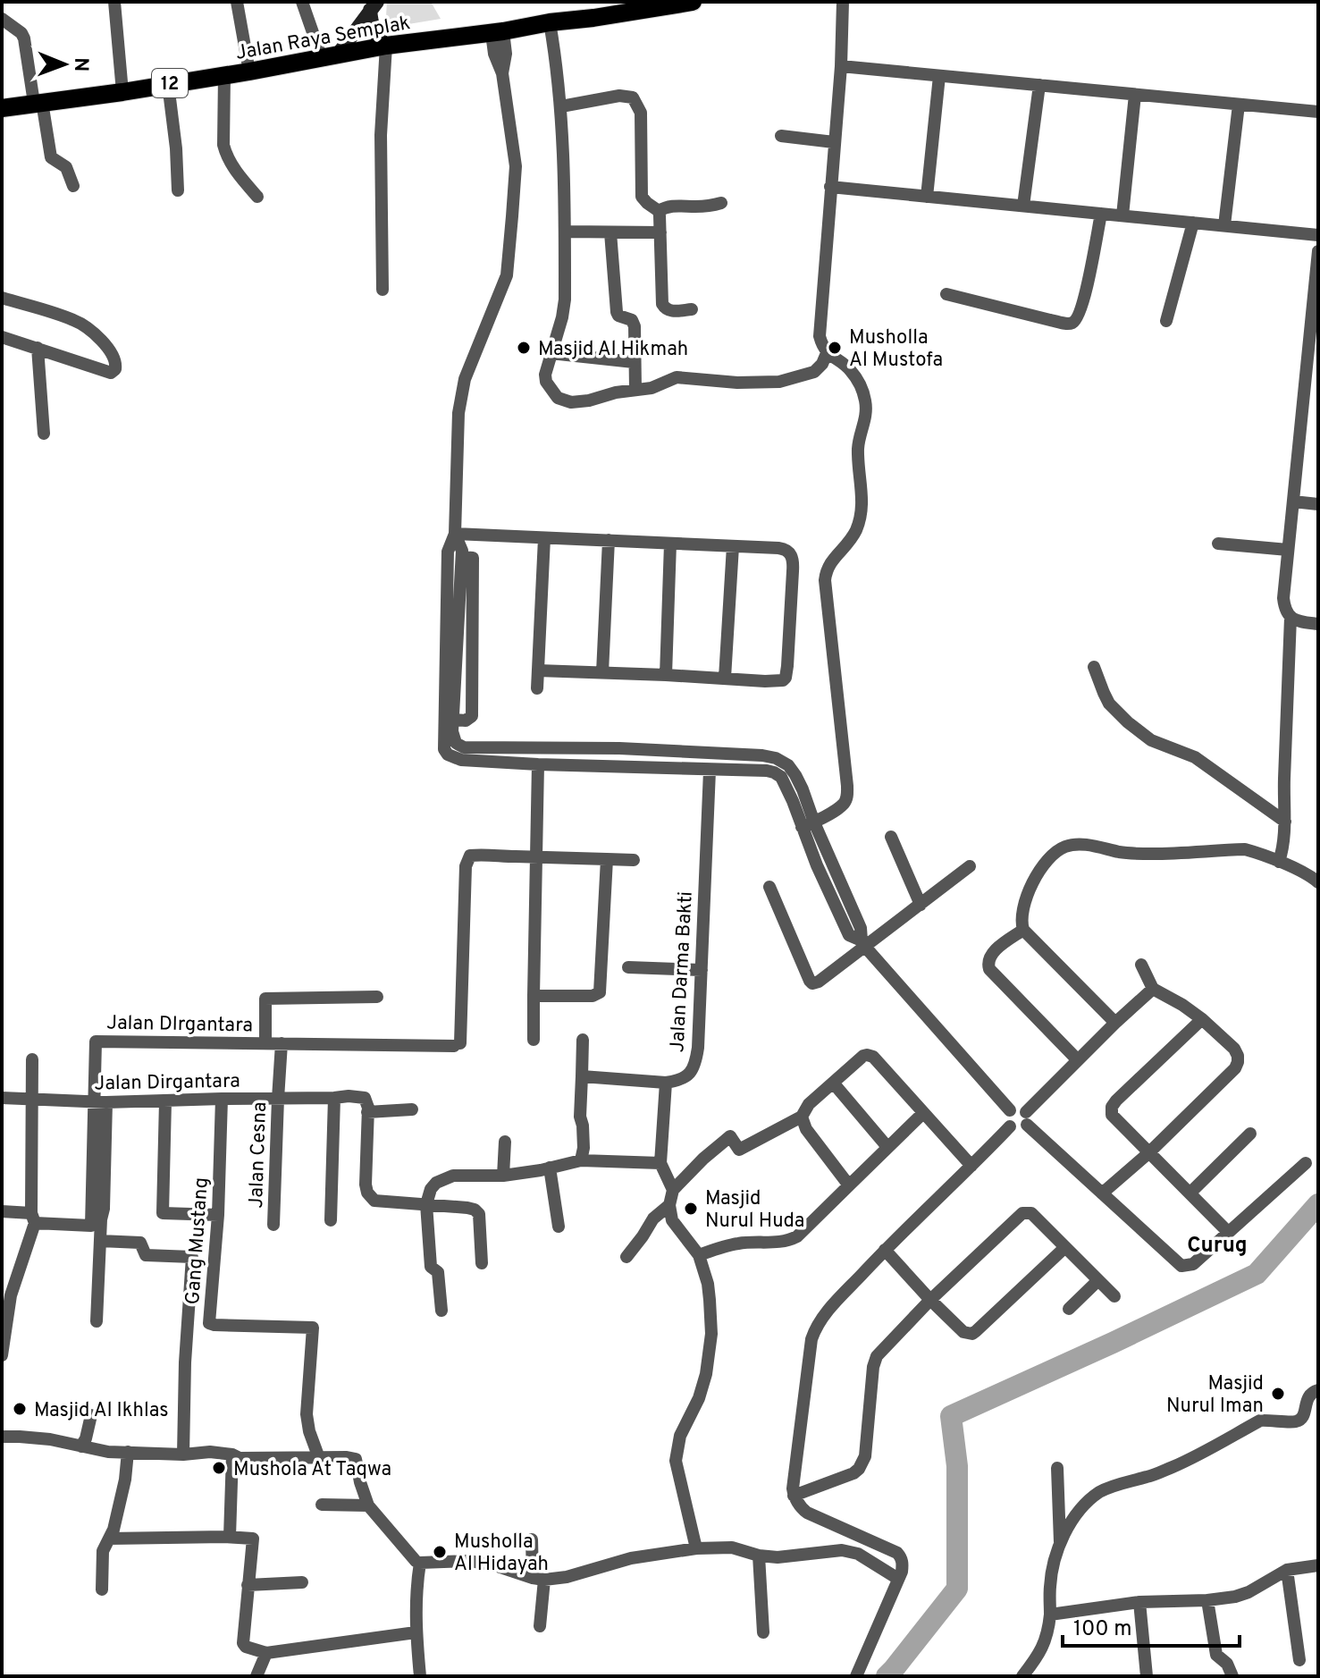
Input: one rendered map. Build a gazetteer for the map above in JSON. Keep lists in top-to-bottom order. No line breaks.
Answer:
{"streets":{"main road":["Jalan Raya Semplak","12"],"street":["Jalan Darma Bakti","Jalan DIrgantara","Jalan Dirgantara","Jalan Cesna","Gang Mustang"]},"crossings":[["Jalan DIrgantara","Jalan Dirgantara"],["Jalan DIrgantara","Jalan Cesna"],["Jalan Dirgantara","Jalan Cesna"],["Jalan Dirgantara","Gang Mustang"]],"districts":["Curug"],"places":["Masjid Al Hikmah","Musholla Al Mustofa","Masjid Nurul Huda","Masjid Nurul Iman","Masjid Al Ikhlas","Mushola At Taqwa","Musholla Al Hidayah"],"scale_bar":"100 m","north":"right"}
